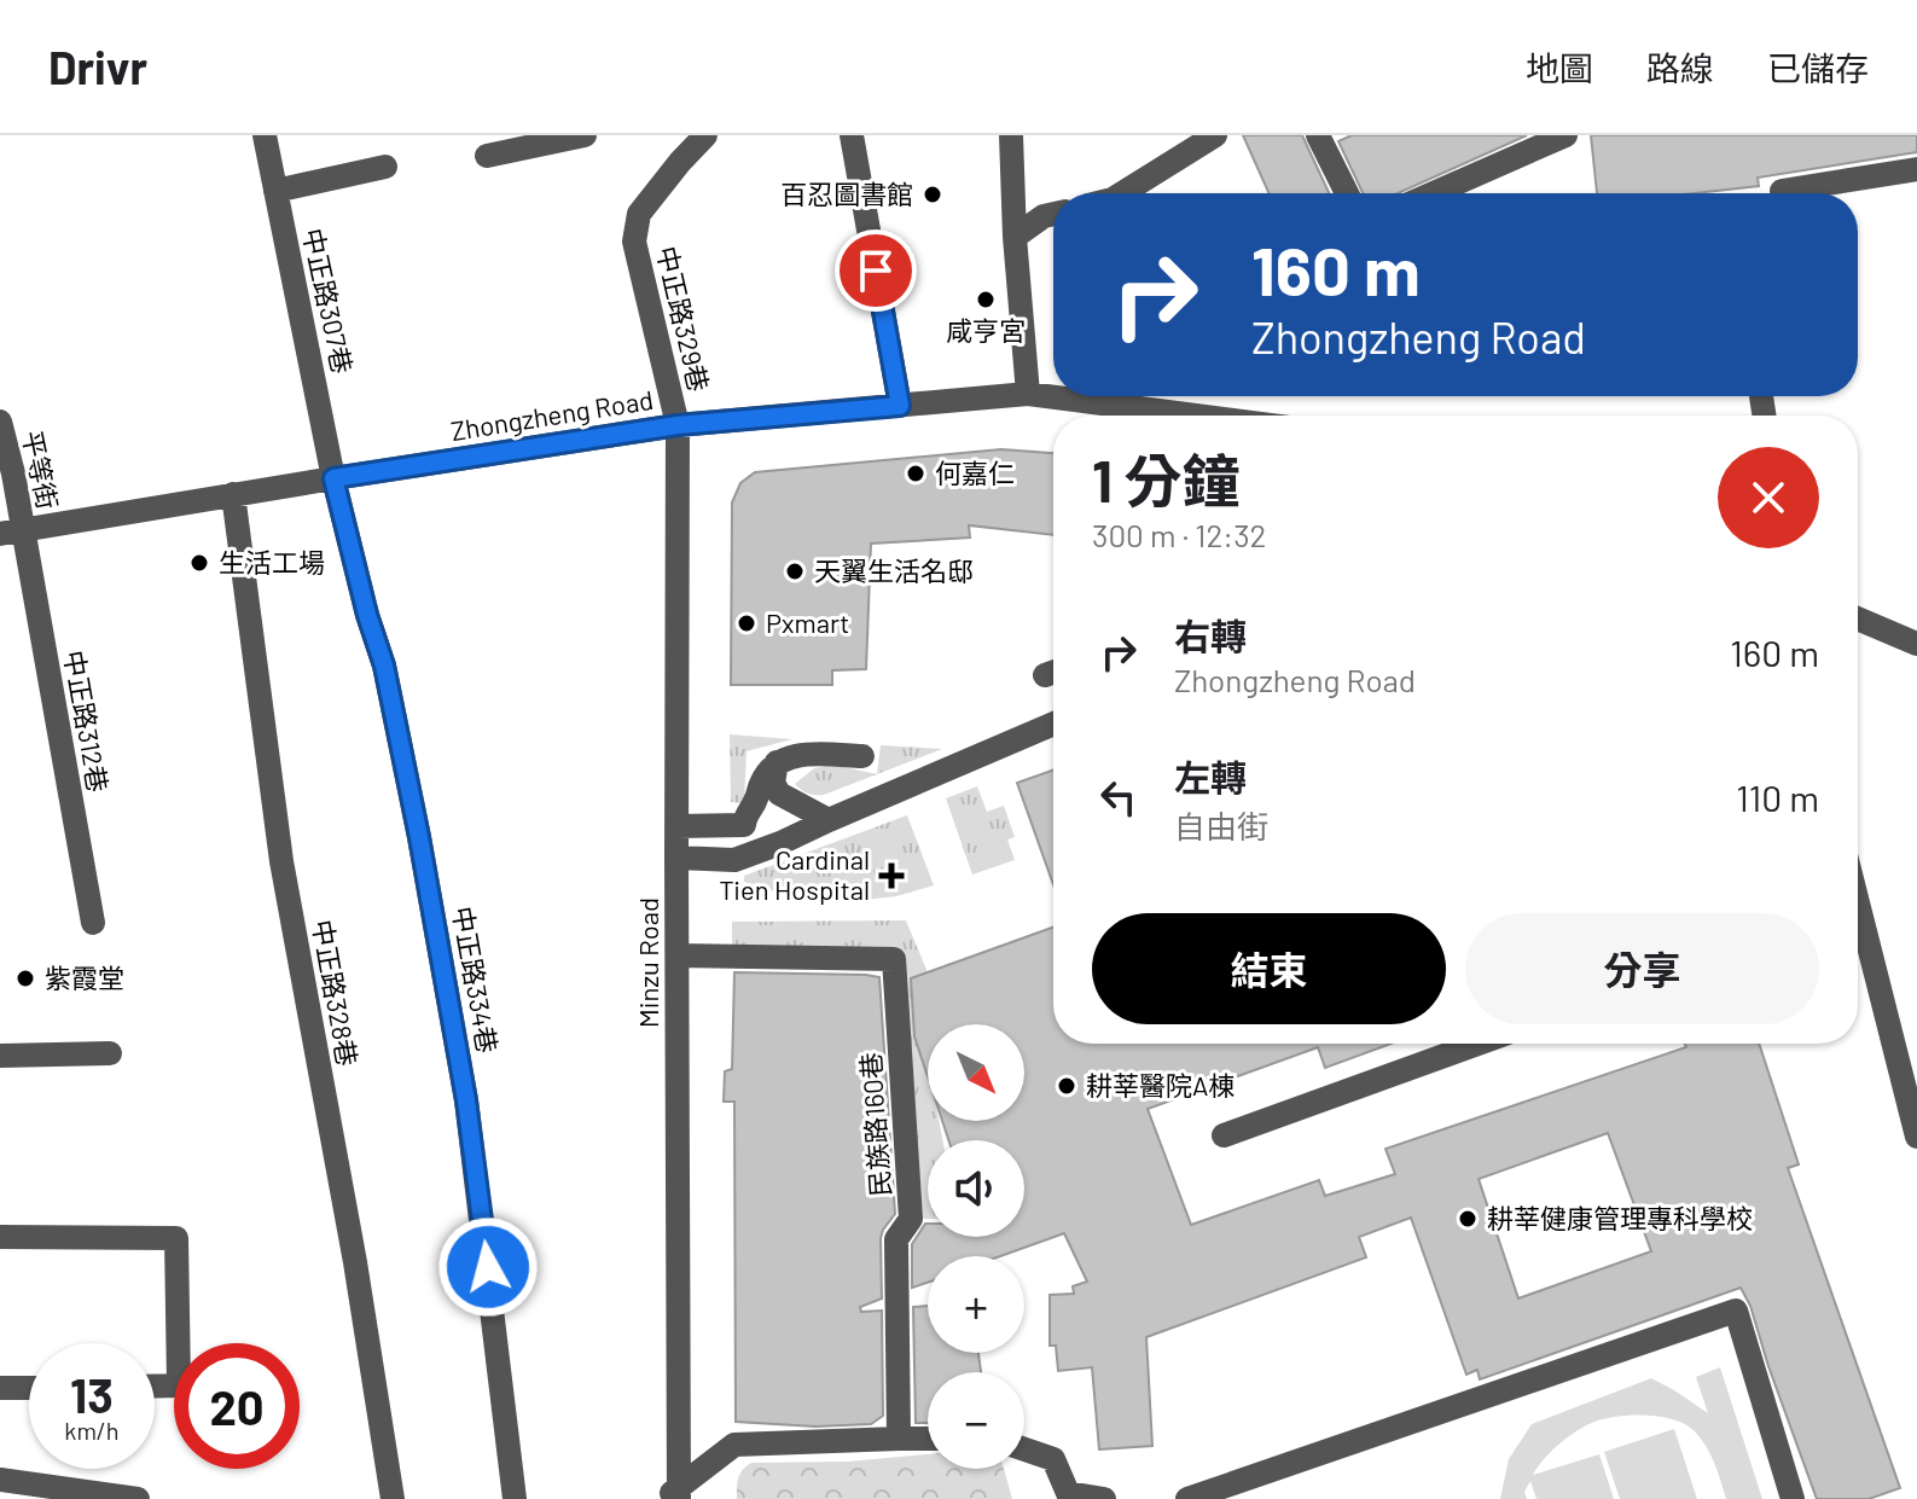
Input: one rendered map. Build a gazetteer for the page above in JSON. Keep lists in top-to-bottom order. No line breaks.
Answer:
{"streets":{"street":["中正路307巷","中正路329巷","Zhongzheng Road","平等街","中正路312巷","Minzu Road","中正路334巷","中正路328巷","民族路160巷"]},"crossings":[["中正路307巷","Zhongzheng Road"],["中正路307巷","中正路334巷"],["中正路329巷","Zhongzheng Road"],["中正路329巷","Minzu Road"],["Zhongzheng Road","平等街"],["Zhongzheng Road","中正路312巷"],["Zhongzheng Road","Minzu Road"],["Zhongzheng Road","中正路334巷"],["Zhongzheng Road","中正路328巷"],["平等街","中正路312巷"],["Minzu Road","民族路160巷"]],"places":{"other":["百忍圖書館","咸亨宮","何嘉仁","生活工場","天翼生活名邸","Pxmart","紫霞堂","耕莘醫院A棟","耕莘健康管理專科學校"],"health":["Cardinal Tien Hospital"]},"north":"bottom right","page":{"header":"Drivr","nav":["地圖","路線","已儲存"],"turn":["160 m","Zhongzheng Road"],"heading":["1 分鐘","300 m · 12:32"],"list":[{"name":"右轉","note":"Zhongzheng Road","value":"160 m"},{"name":"左轉","note":"自由街","value":"110 m"}],"buttons":["結束","分享"],"map_buttons":["+","−"],"speed":"13 km/h","limit":"20"}}
